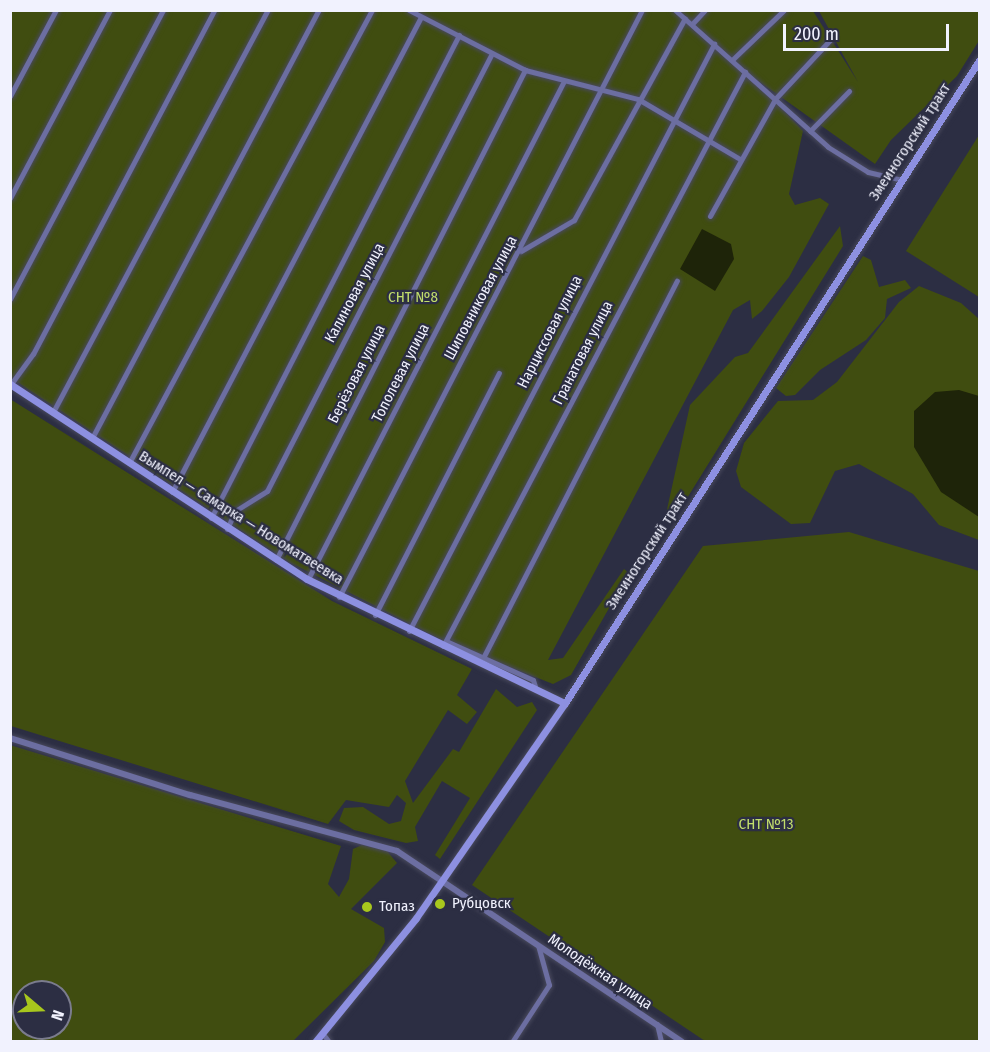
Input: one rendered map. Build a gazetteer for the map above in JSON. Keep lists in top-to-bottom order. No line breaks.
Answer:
{"streets":{"main road":["Змеиногорский тракт","Вымпел — Самарка — Новоматвеевка"],"street":["Калиновая улица","Шиповниковая улица","Нарциссовая улица","Гранатовая улица","Тополевая улица","Берёзовая улица","Молодёжная улица"]},"crossings":[["Змеиногорский тракт","Вымпел — Самарка — Новоматвеевка"],["Змеиногорский тракт","Молодёжная улица"],["Калиновая улица","Вымпел — Самарка — Новоматвеевка"],["Шиповниковая улица","Вымпел — Самарка — Новоматвеевка"],["Нарциссовая улица","Вымпел — Самарка — Новоматвеевка"],["Гранатовая улица","Вымпел — Самарка — Новоматвеевка"],["Тополевая улица","Вымпел — Самарка — Новоматвеевка"],["Берёзовая улица","Вымпел — Самарка — Новоматвеевка"]],"parks":["СНТ №8","СНТ №13"],"places":["Рубцовск","Топаз"],"scale_bar":"200 m","north":"right"}
